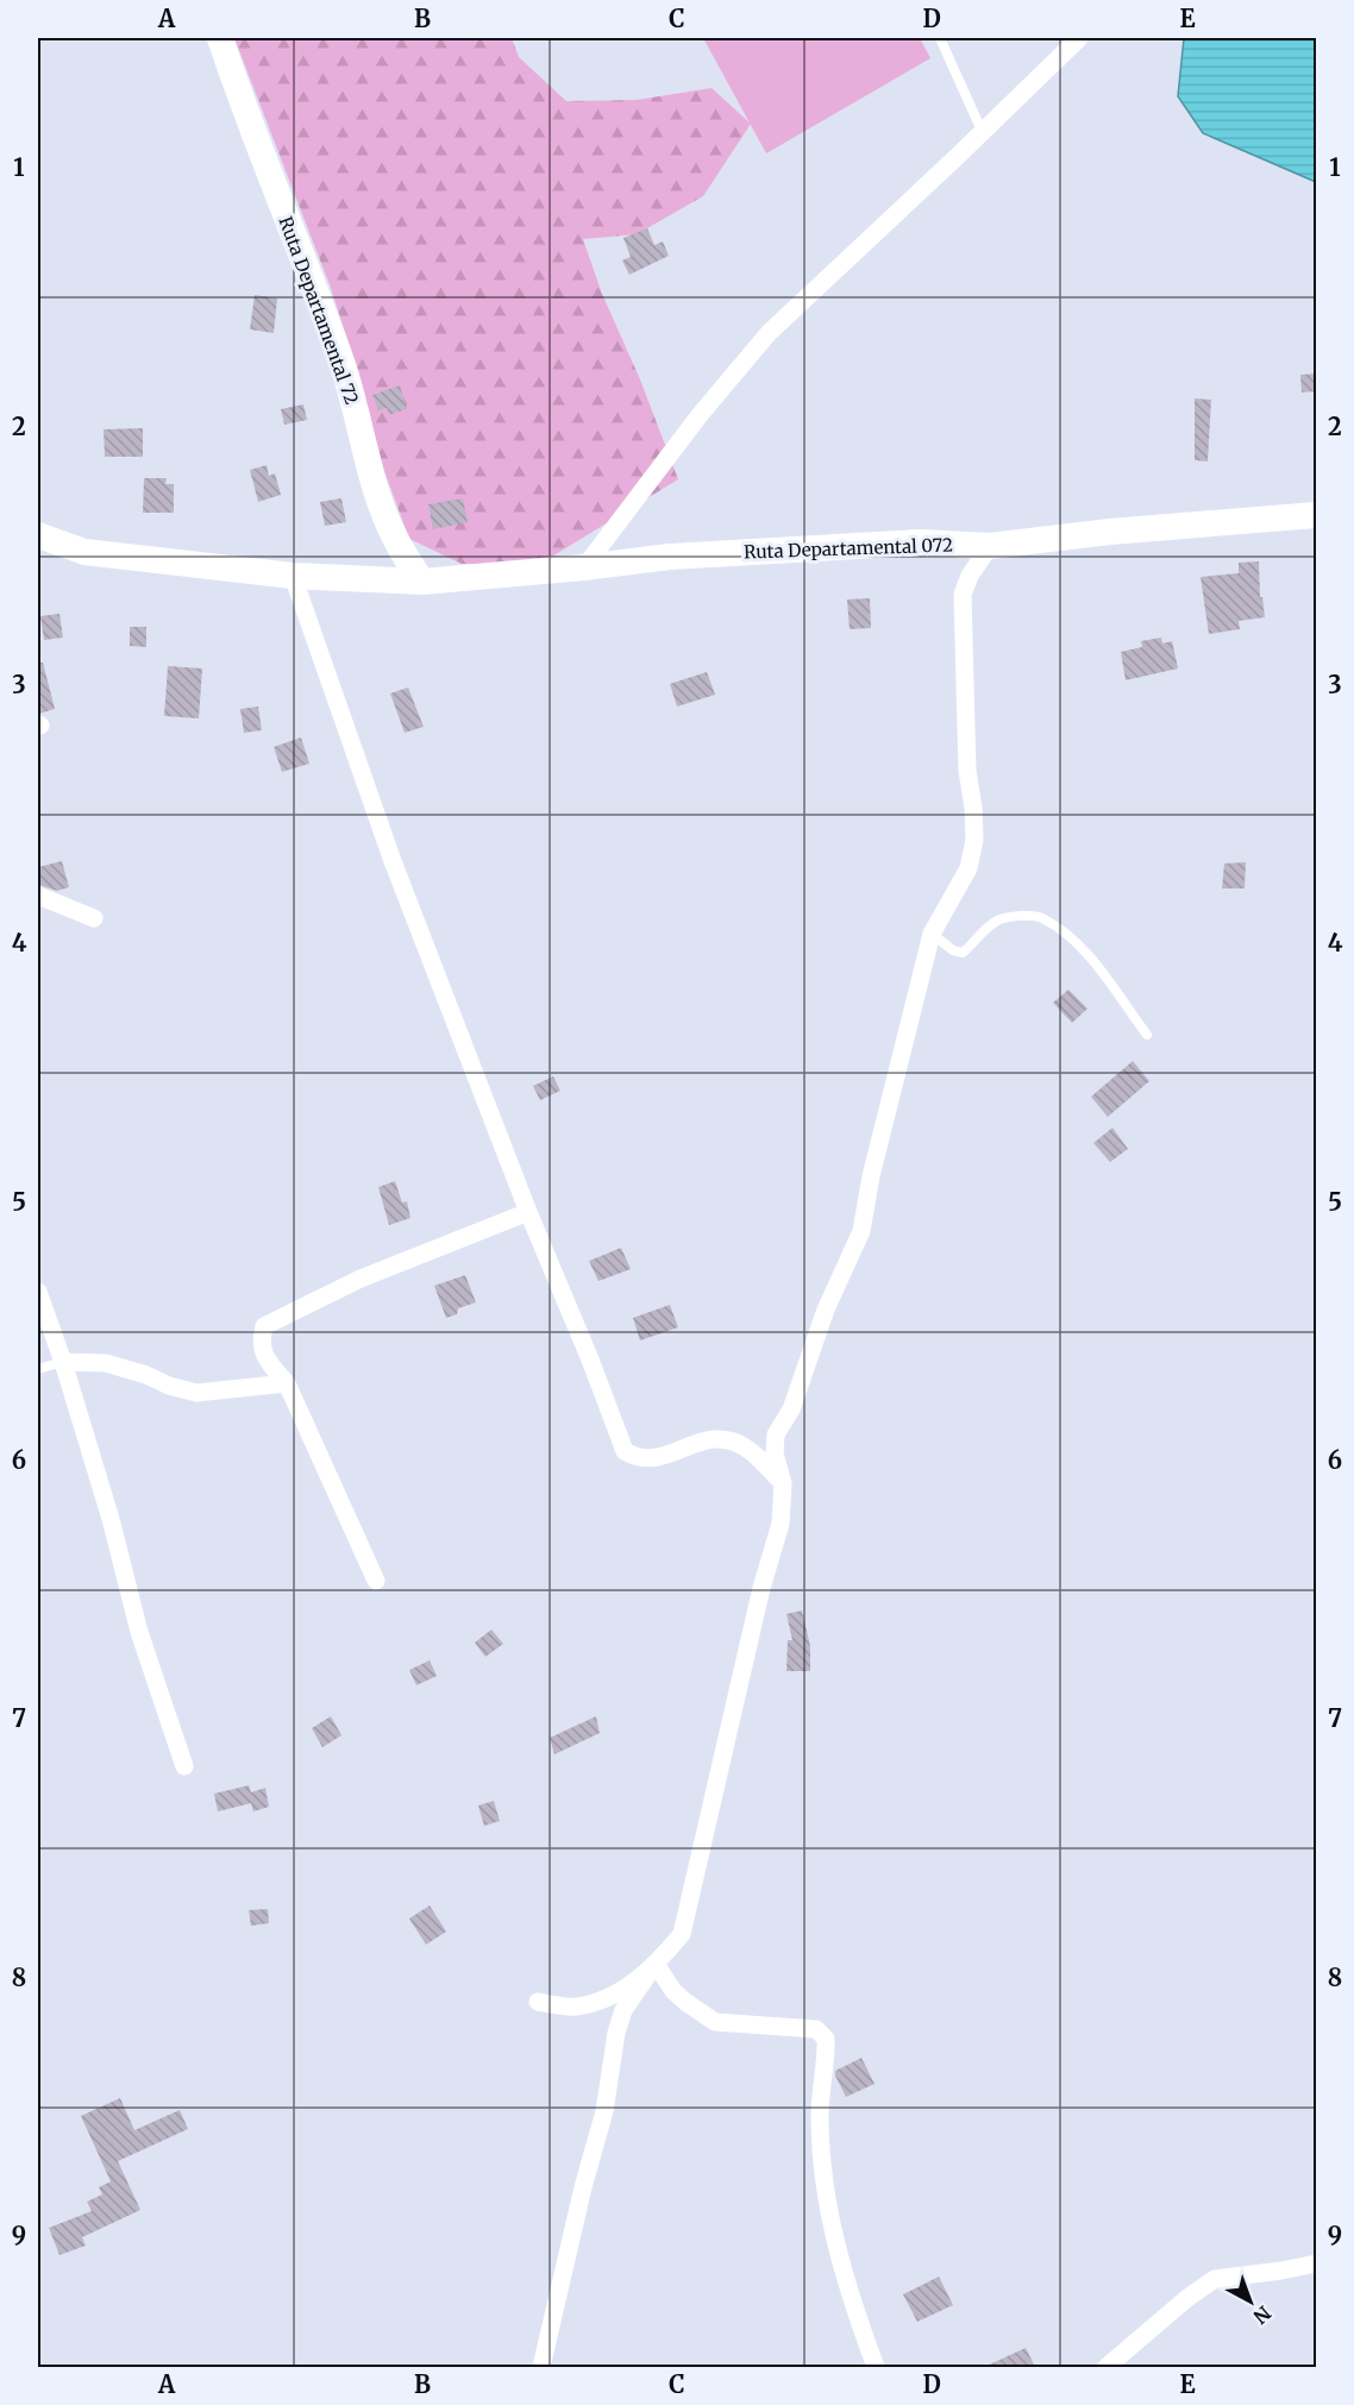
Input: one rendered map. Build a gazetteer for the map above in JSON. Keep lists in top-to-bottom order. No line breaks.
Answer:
{"streets":{"main road":["Ruta Departamental 72","Ruta Departamental 072"]},"crossings":[["Ruta Departamental 72","Ruta Departamental 072"]],"north":"bottom right","grid":{"columns":["A","B","C","D","E"],"rows":["1","2","3","4","5","6","7","8","9"]}}
